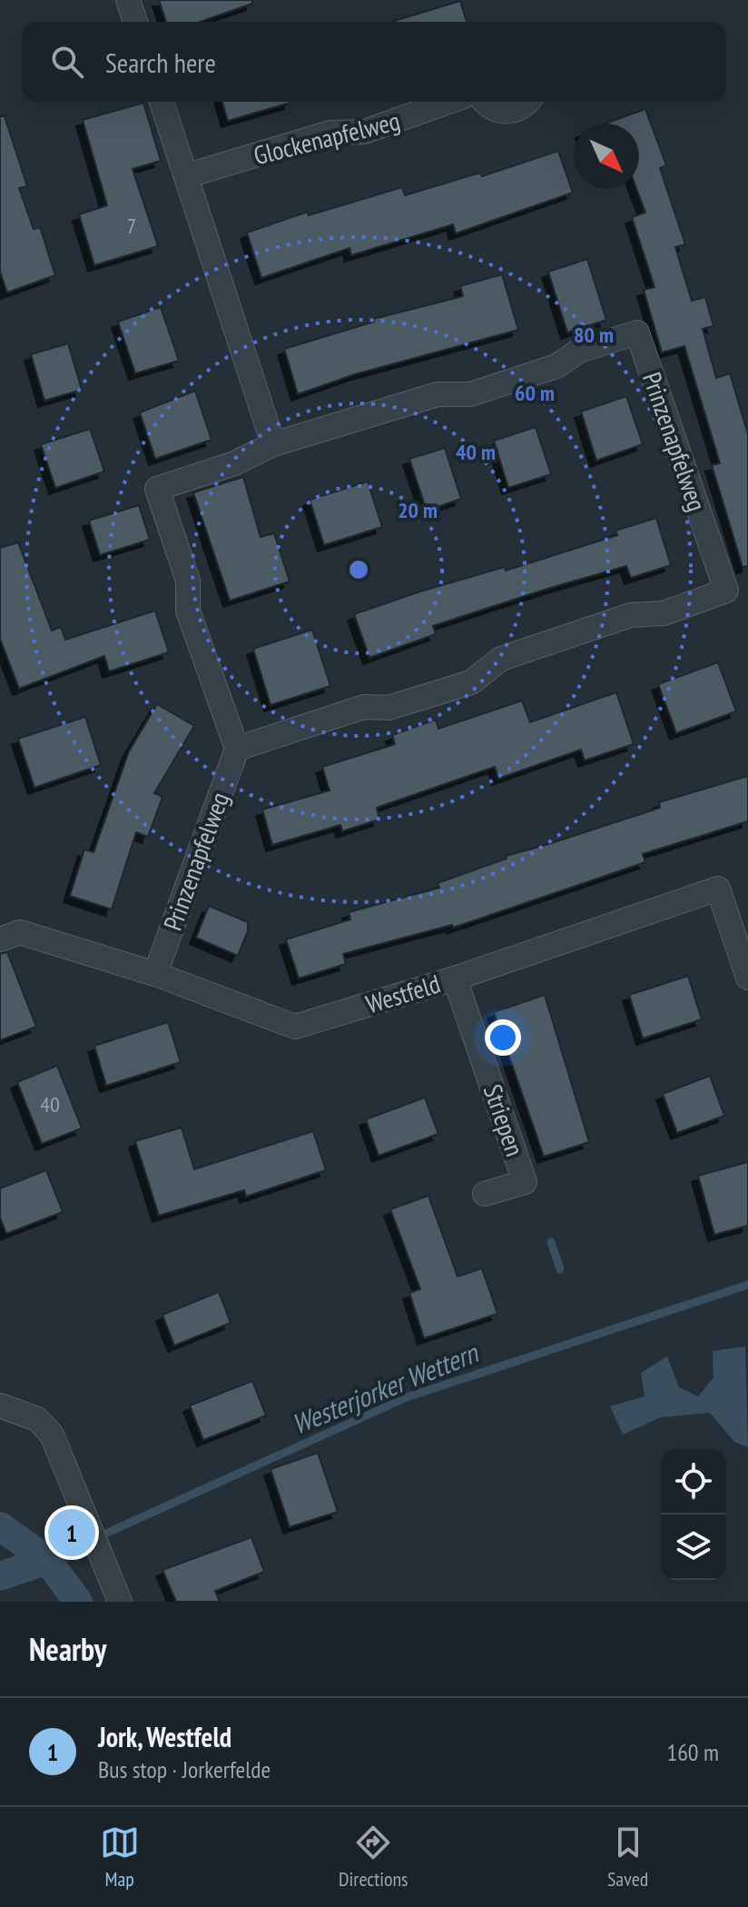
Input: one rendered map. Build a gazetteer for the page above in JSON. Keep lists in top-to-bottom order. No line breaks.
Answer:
{"streets":{"street":["Glockenapfelweg","Prinzenapfelweg","Westfeld","Striepen"]},"crossings":[["Prinzenapfelweg","Westfeld"],["Westfeld","Striepen"]],"water":["Westerjorker Wettern"],"house_numbers":["7","40"],"north":"bottom right","page":{"search":"Search here","pins":"1","heading":"Nearby","list":[{"mark":"1","name":"Jork, Westfeld","note":"Bus stop · Jorkerfelde","value":"160 m"}],"nav":["Map","Directions","Saved"]},"rings":["80 m","60 m","40 m","20 m"]}
